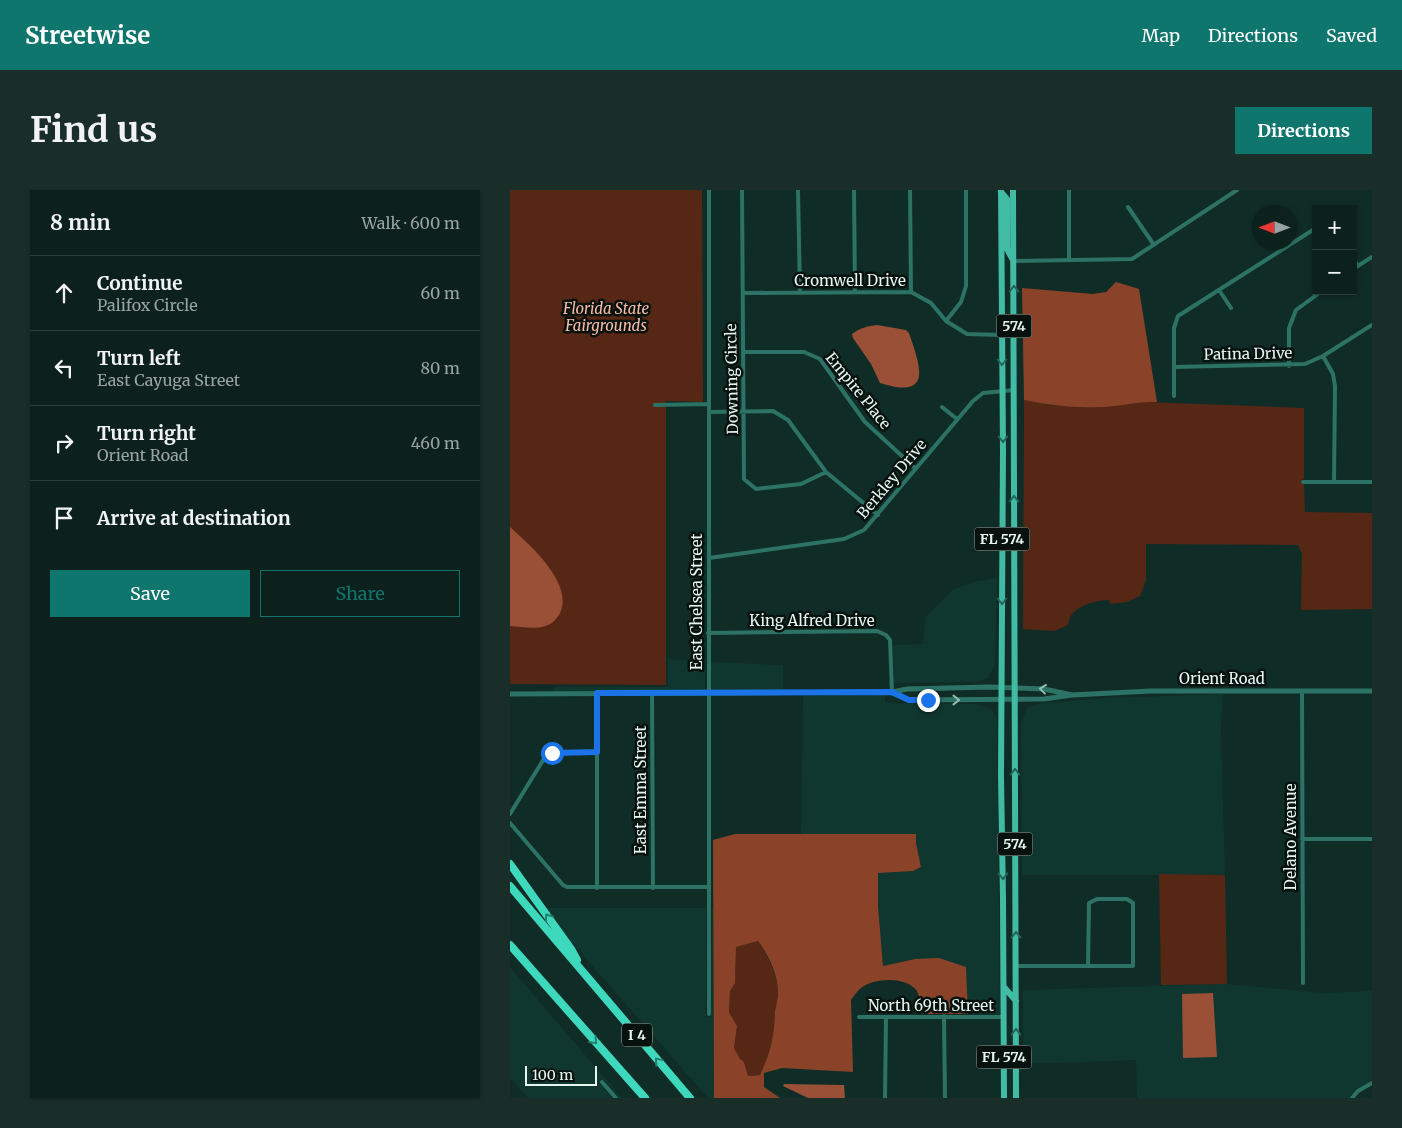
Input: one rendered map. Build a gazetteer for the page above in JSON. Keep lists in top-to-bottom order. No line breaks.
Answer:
{"streets":{"highway":["I 4"],"main road":["574","FL 574"],"street":["Cromwell Drive","Patina Drive","Downing Circle","Empire Place","Berkley Drive","East Chelsea Street","King Alfred Drive","Orient Road","East Emma Street","Delano Avenue","North 69th Street"]},"crossings":[["Cromwell Drive","Downing Circle"],["Cromwell Drive","FL 574"],["574","Berkley Drive"],["574","Orient Road"],["Downing Circle","Empire Place"],["Empire Place","Berkley Drive"],["Berkley Drive","FL 574"],["Berkley Drive","East Chelsea Street"],["FL 574","Orient Road"],["FL 574","North 69th Street"],["East Chelsea Street","King Alfred Drive"],["East Chelsea Street","Orient Road"],["King Alfred Drive","Orient Road"],["Orient Road","East Emma Street"],["Orient Road","Delano Avenue"]],"parks":["Florida State Fairgrounds"],"scale_bar":"100 m","north":"left","page":{"header":"Streetwise","nav":["Map","Directions","Saved"],"buttons":["Directions",["Save","Share"]],"title":"Find us","heading":["8 min","Walk · 600 m"],"map_buttons":["+","−"],"list":[["Continue","Palifox Circle","60 m"],["Turn left","East Cayuga Street","80 m"],["Turn right","Orient Road","460 m"],"Arrive at destination"],"scale":"100 m"}}
